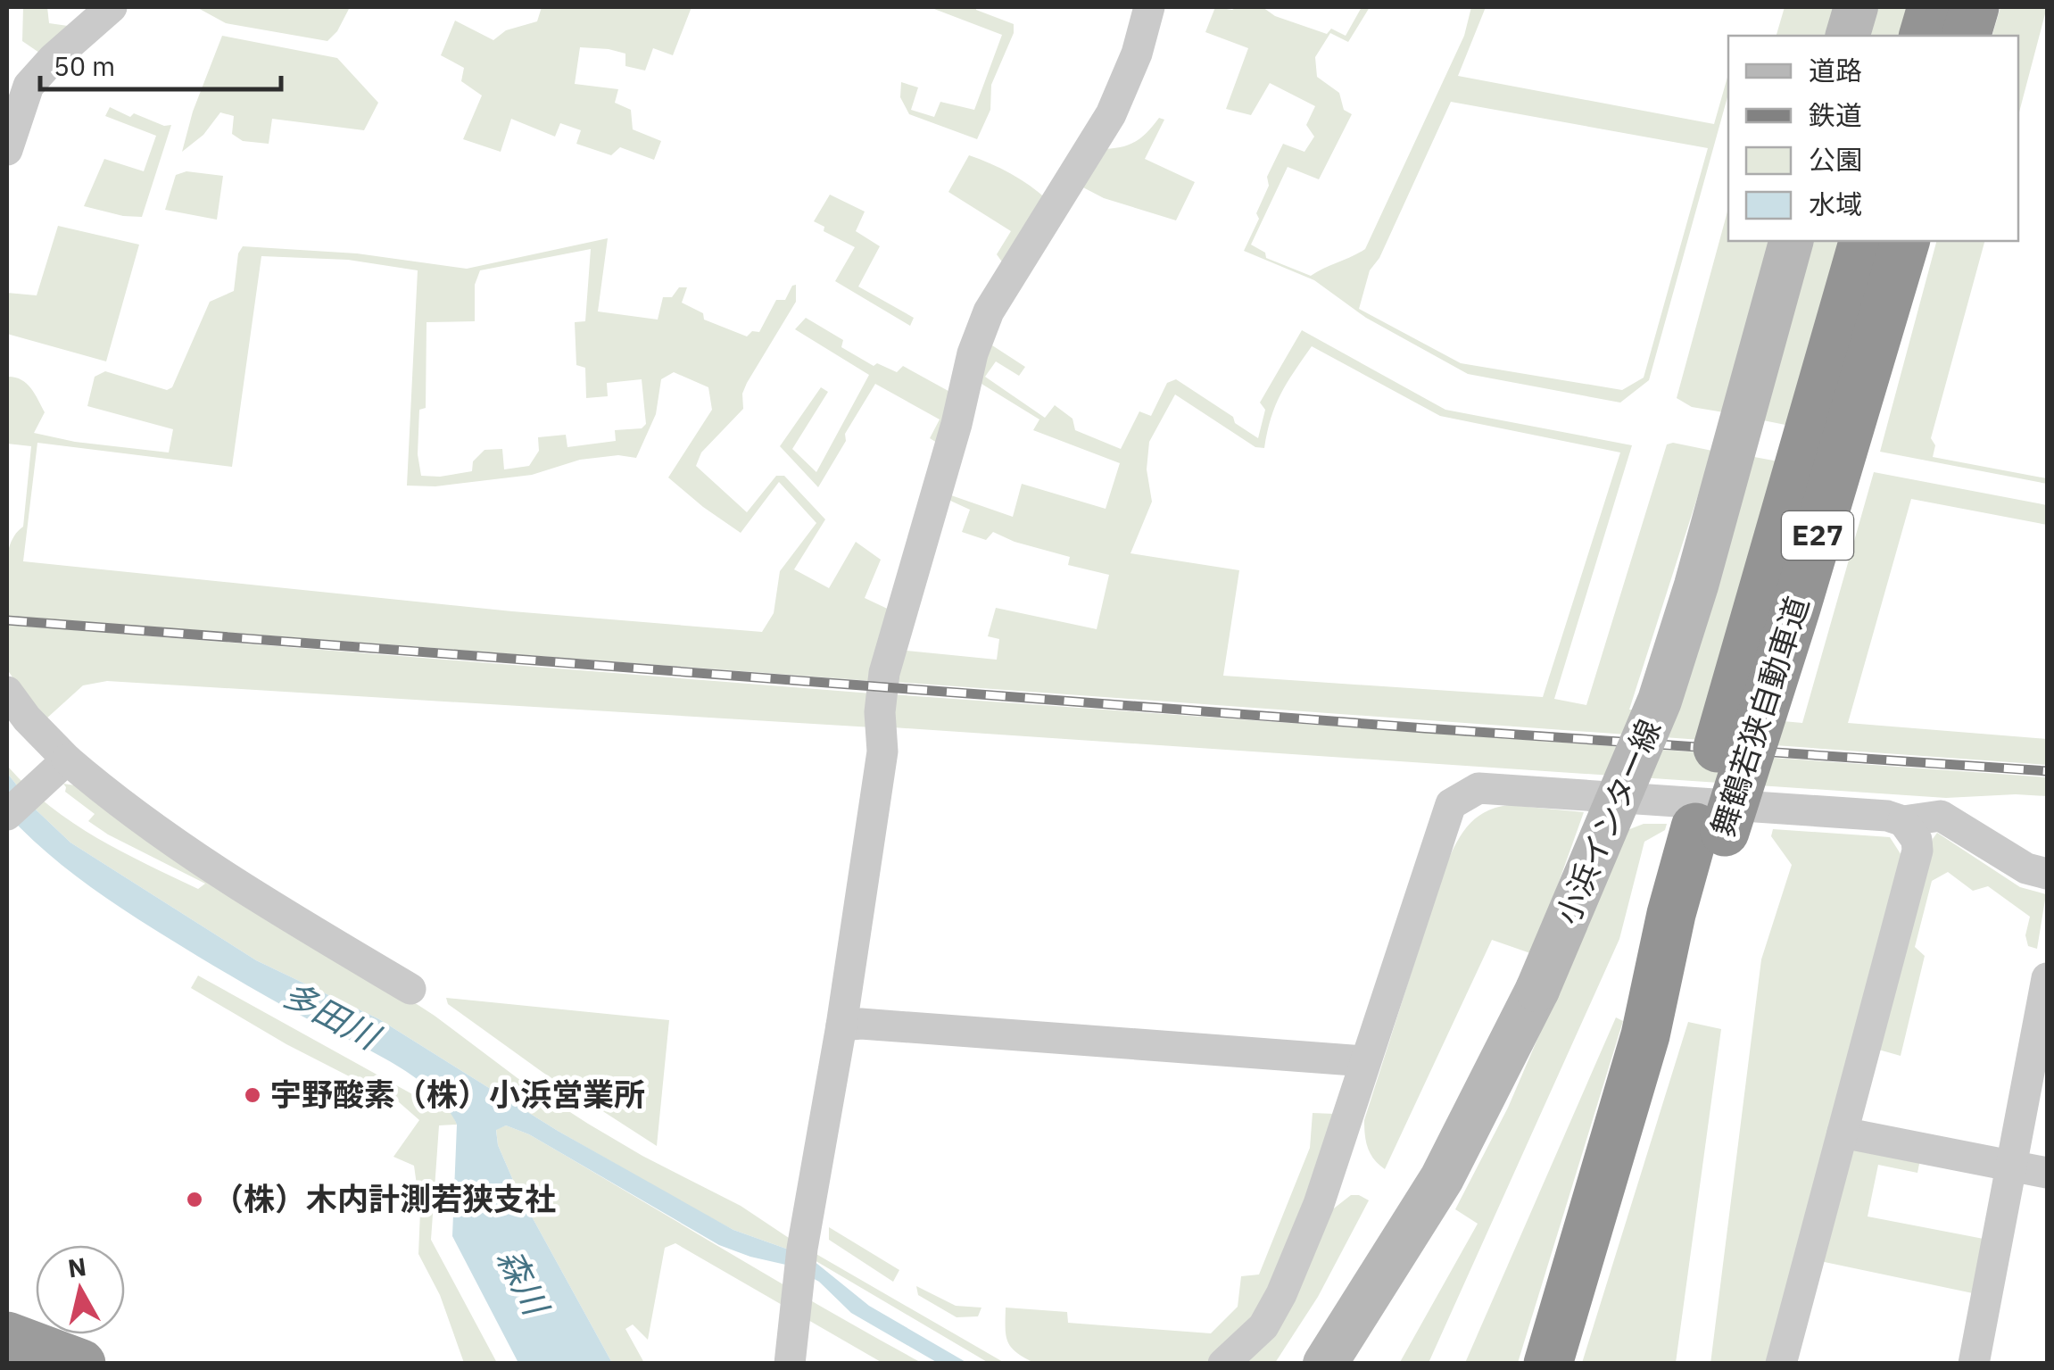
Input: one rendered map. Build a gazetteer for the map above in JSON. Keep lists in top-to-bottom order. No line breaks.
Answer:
{"streets":{"highway":["E27","舞鶴若狭自動車道"],"main road":["小浜インター線"]},"water":["多田川","森川"],"places":["宇野酸素（株）小浜営業所","（株）木内計測若狭支社"],"legend":["道路","鉄道","公園","水域"],"scale_bar":"50 m","north":"top"}
